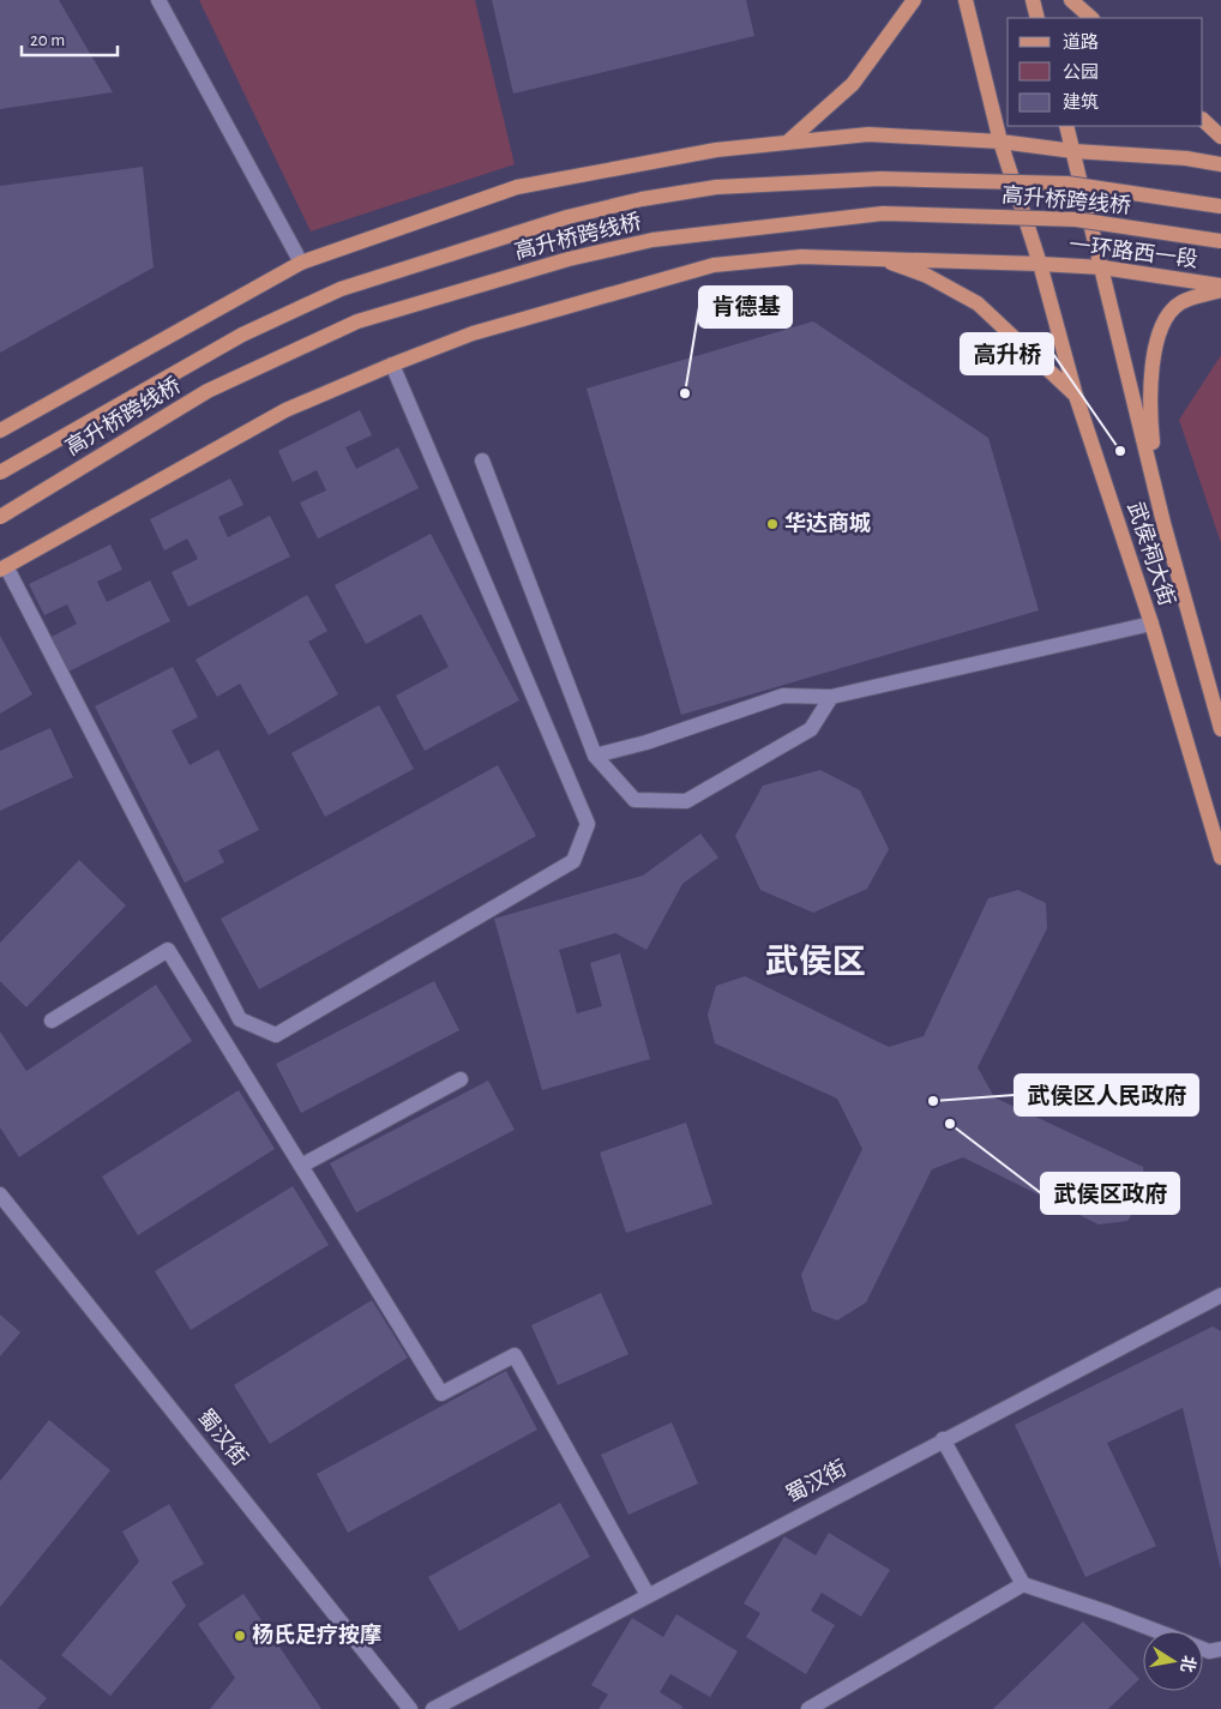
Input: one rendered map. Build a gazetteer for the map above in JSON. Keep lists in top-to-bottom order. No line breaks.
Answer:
{"streets":{"main road":["高升桥跨线桥","一环路西一段","武侯祠大街"],"street":["蜀汉街"]},"crossings":[["一环路西一段","武侯祠大街"]],"districts":["武侯区"],"places":["肯德基","高升桥","华达商城","武侯区人民政府","武侯区政府","杨氏足疗按摩"],"legend":["道路","公园","建筑"],"scale_bar":"20 m","north":"right"}
